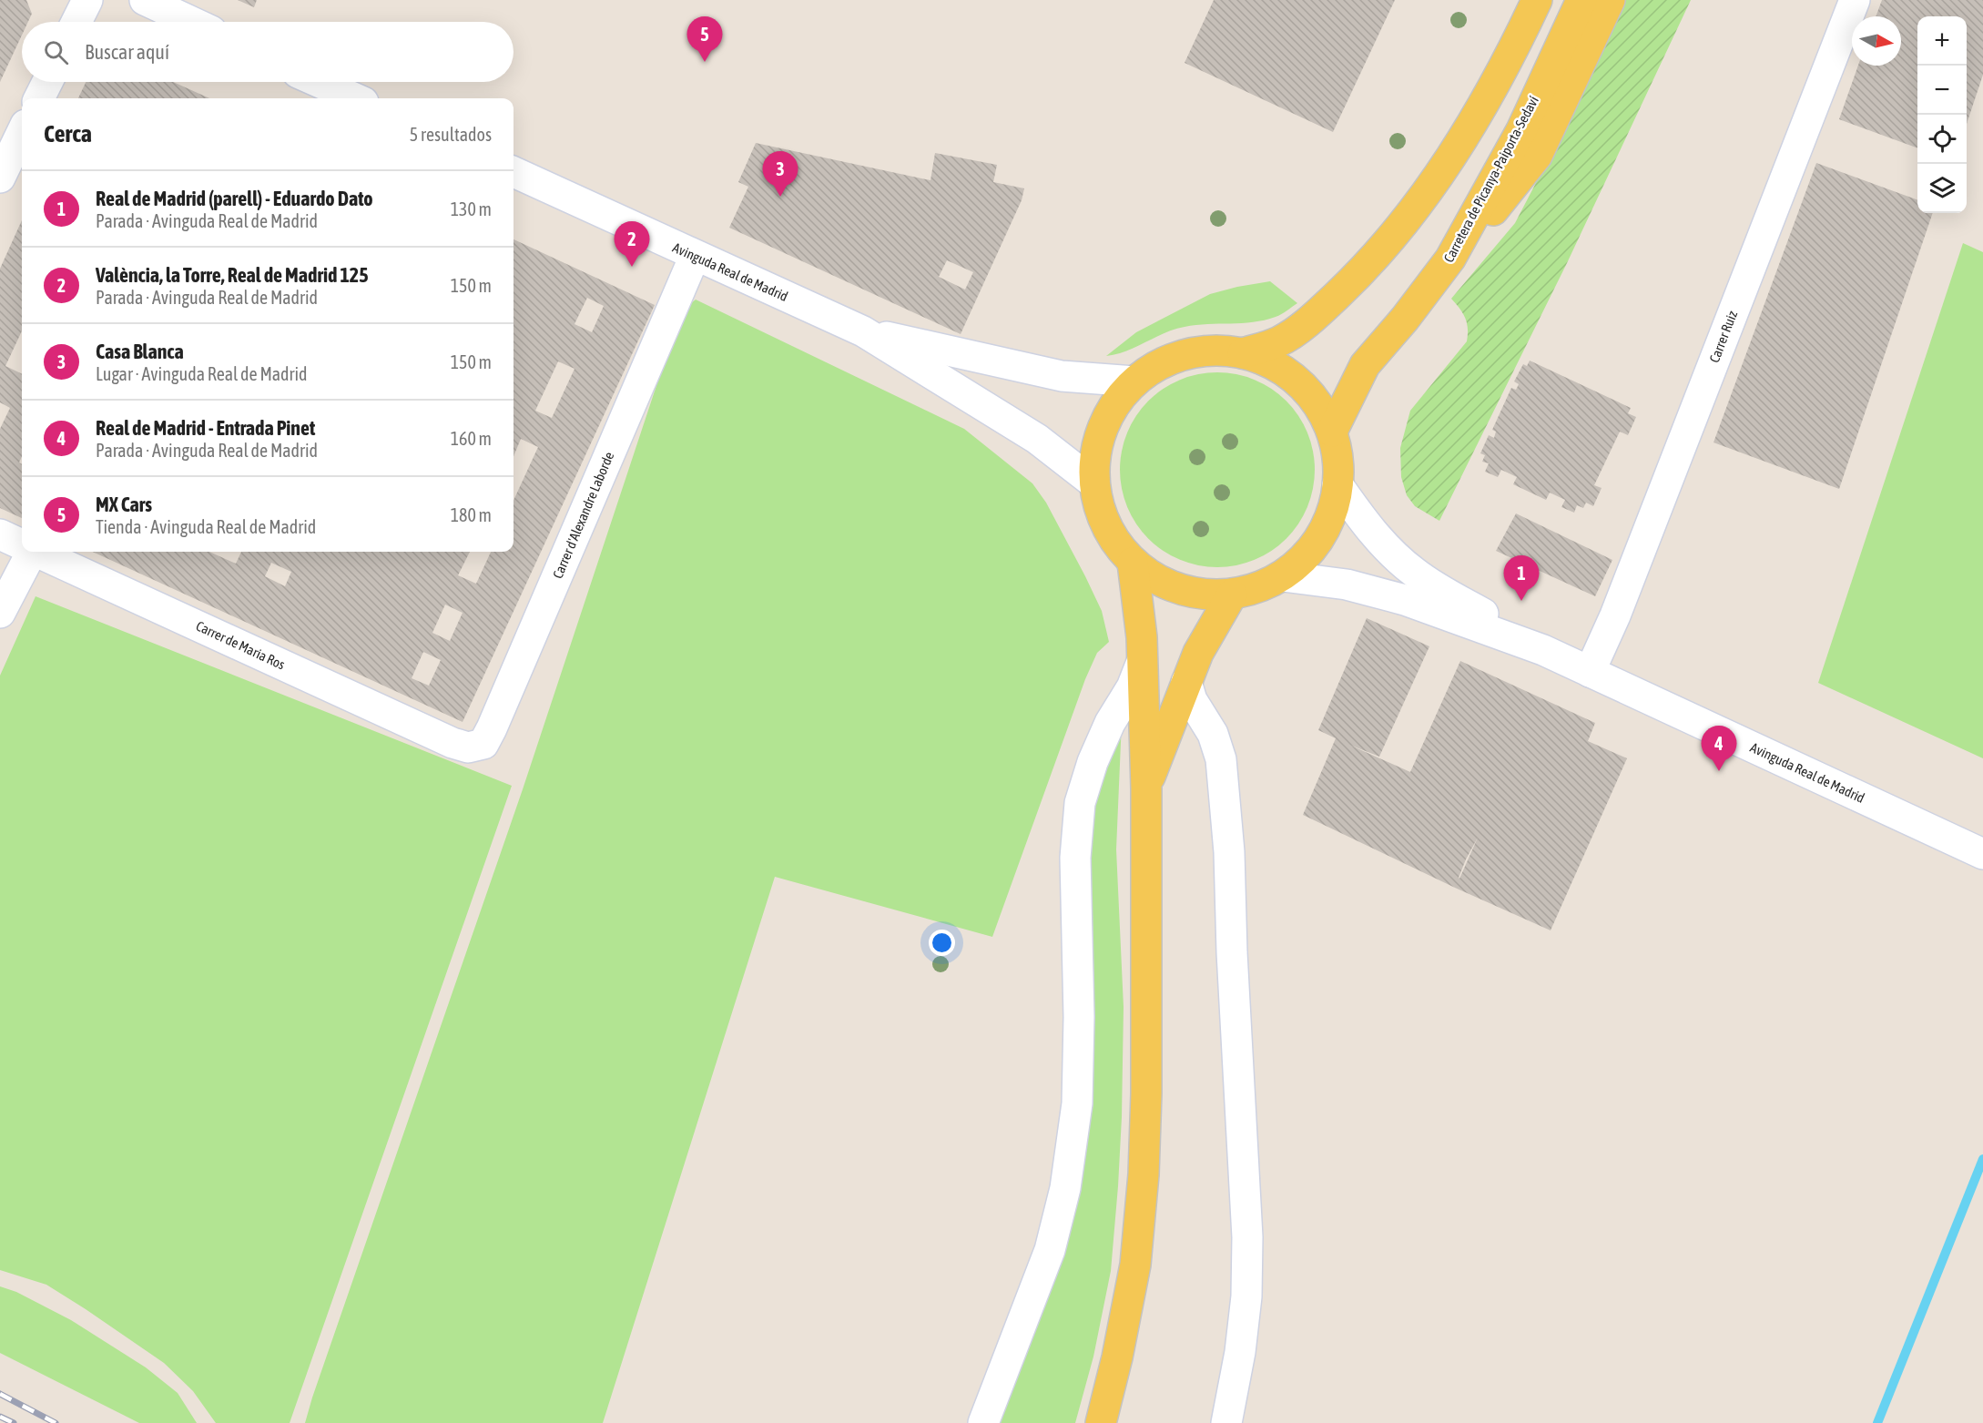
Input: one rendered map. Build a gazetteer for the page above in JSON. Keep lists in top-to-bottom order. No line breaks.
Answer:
{"streets":{"main road":["Carretera de Picanya-Paiporta-Sedaví"],"street":["Avinguda Real de Madrid","Carrer Ruiz","Carrer d'Alexandre Laborde","Carrer de Maria Ros"]},"crossings":[["Avinguda Real de Madrid","Carrer Ruiz"],["Avinguda Real de Madrid","Carrer d'Alexandre Laborde"],["Carrer d'Alexandre Laborde","Carrer de Maria Ros"]],"north":"right","page":{"map_buttons":["+","−"],"pins":["5","3","2","1","4"],"search":"Buscar aquí","heading":["Cerca","5 resultados"],"list":[{"mark":"1","name":"Real de Madrid (parell) - Eduardo Dato","note":"Parada · Avinguda Real de Madrid","value":"130 m"},{"mark":"2","name":"València, la Torre, Real de Madrid 125","note":"Parada · Avinguda Real de Madrid","value":"150 m"},{"mark":"3","name":"Casa Blanca","note":"Lugar · Avinguda Real de Madrid","value":"150 m"},{"mark":"4","name":"Real de Madrid - Entrada Pinet","note":"Parada · Avinguda Real de Madrid","value":"160 m"},{"mark":"5","name":"MX Cars","note":"Tienda · Avinguda Real de Madrid","value":"180 m"}]}}
